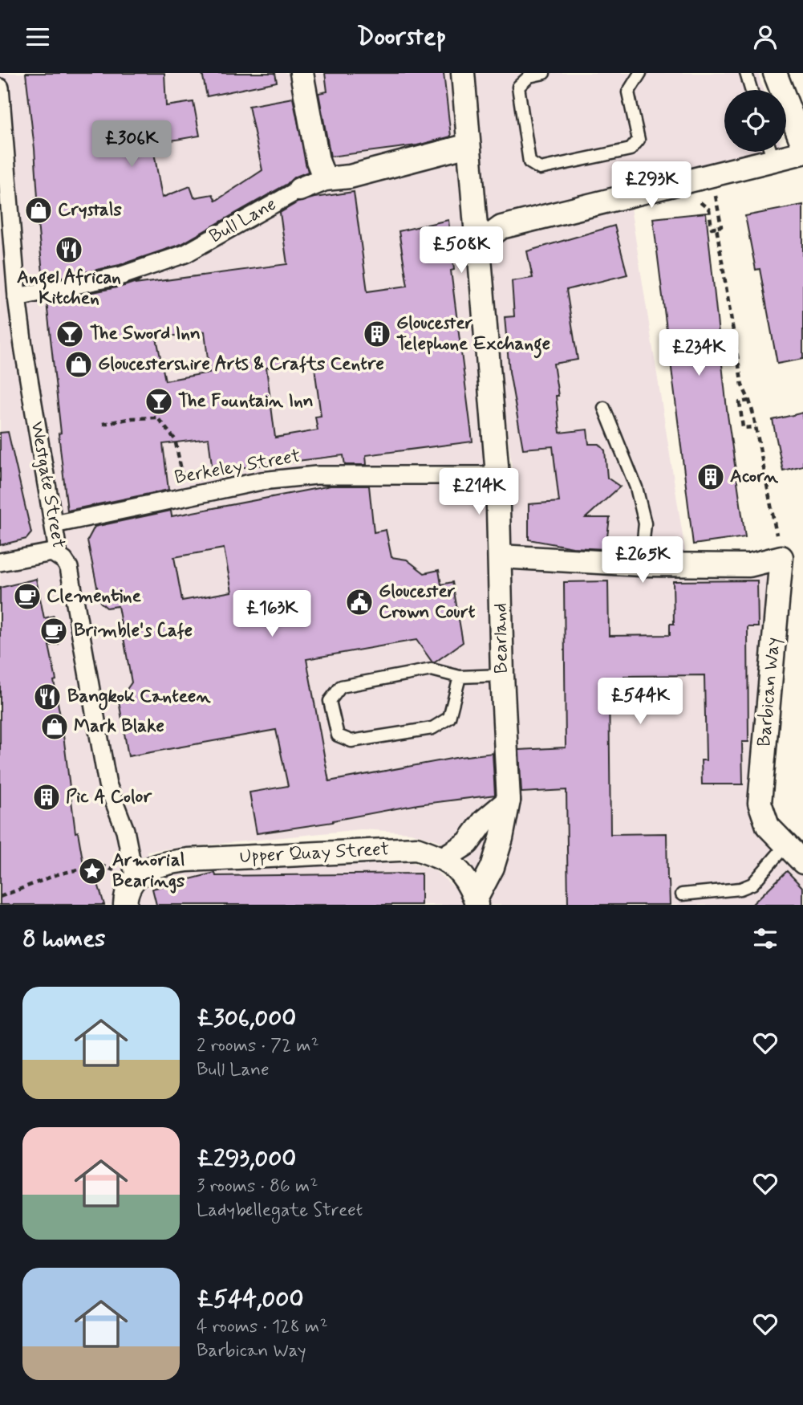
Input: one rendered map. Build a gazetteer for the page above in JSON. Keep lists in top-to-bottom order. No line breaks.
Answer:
{"streets":{"street":["Bull Lane","Berkeley Street","Westgate Street","Bearland","Barbican Way","Upper Quay Street"]},"crossings":[["Bull Lane","Westgate Street"],["Berkeley Street","Westgate Street"],["Berkeley Street","Bearland"],["Westgate Street","Upper Quay Street"],["Bearland","Upper Quay Street"]],"places":{"shop":["Crystals","Gloucestershire Arts & Crafts Centre","Mark Blake"],"restaurant":["Angel African Kitchen","Bangkok Canteen"],"bar":["The Sword Inn","The Fountain Inn"],"building":["Gloucester Telephone Exchange","Acorn","Pic A Color"],"cafe":["Clementine","Brimble's Cafe"],"public building":["Gloucester Crown Court"],"place":["Armorial Bearings"]},"page":{"header":"Doorstep","price":["£306K","£293K","£508K","£234K","£214K","£265K","£163K","£544K"],"heading":"8 homes","list":[{"name":"£306,000","note":"2 rooms · 72 m² · Bull Lane"},{"name":"£293,000","note":"3 rooms · 86 m² · Ladybellegate Street"},{"name":"£544,000","note":"4 rooms · 128 m² · Barbican Way"}]}}
